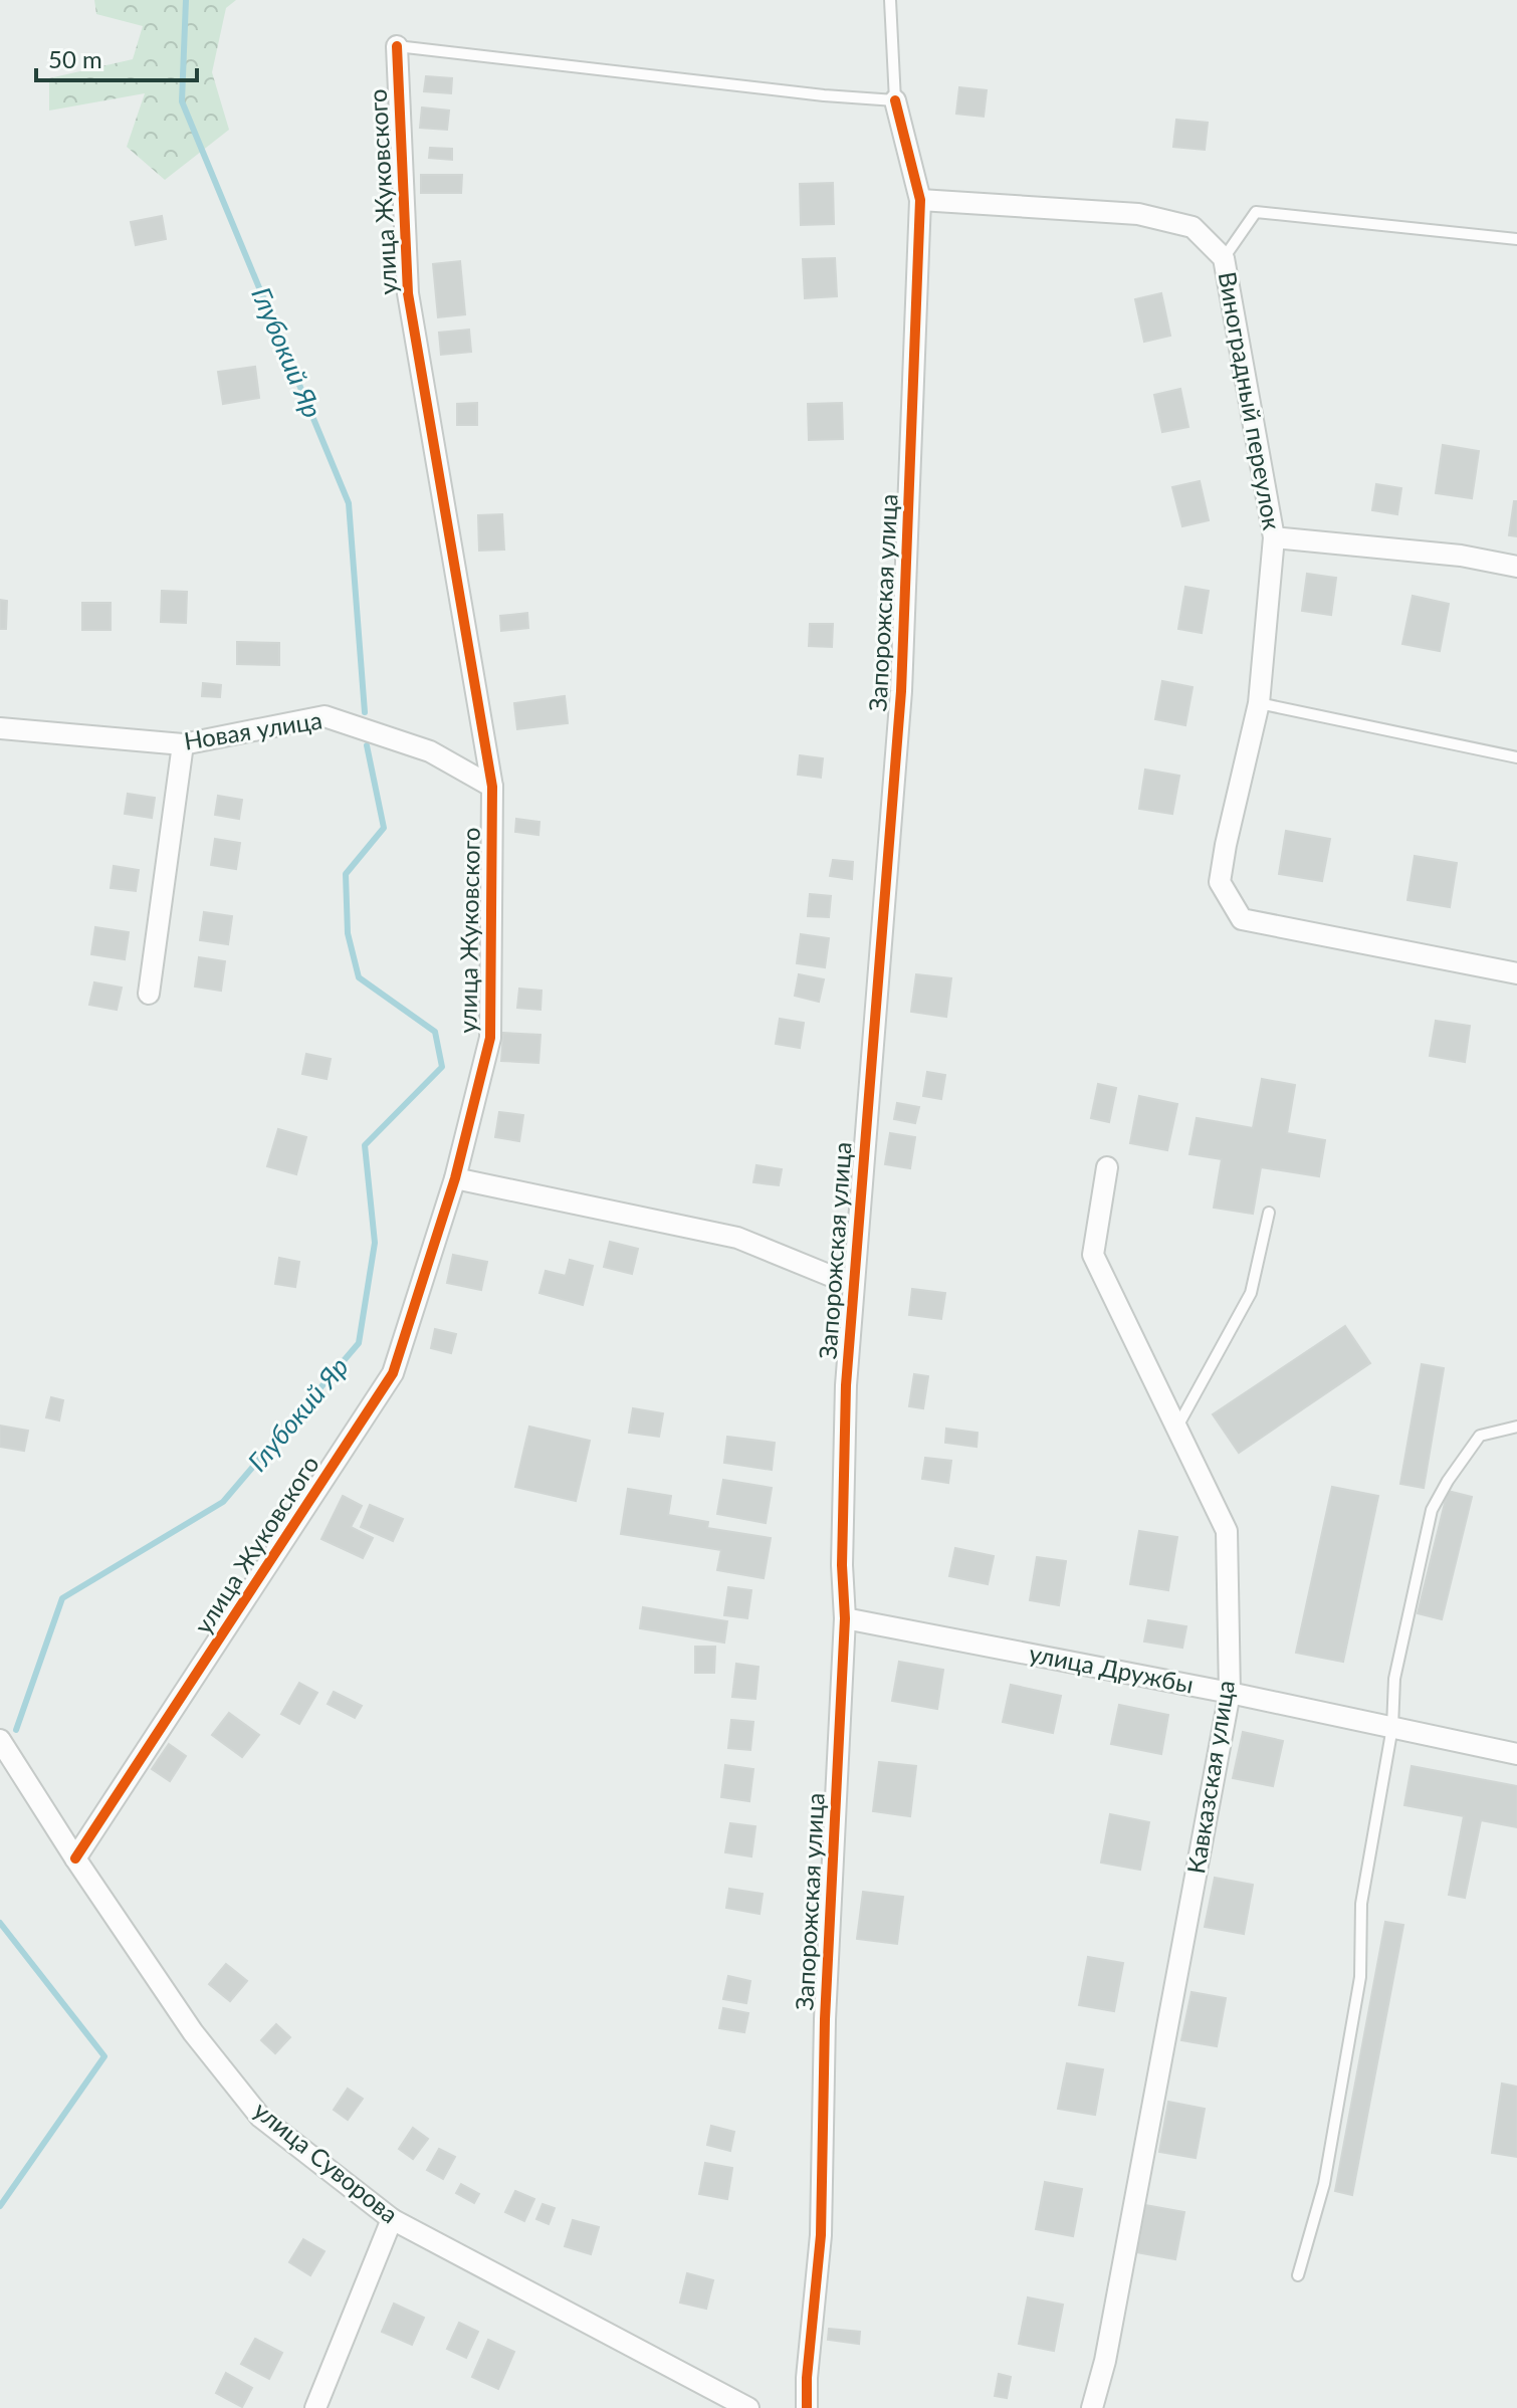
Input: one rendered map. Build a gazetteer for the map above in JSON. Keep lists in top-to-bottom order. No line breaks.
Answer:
{"streets":{"street":["улица Жуковского","Виноградный переулок","Запорожская улица","Новая улица","улица Дружбы","Кавказская улица","улица Суворова"]},"crossings":[["улица Жуковского","Новая улица"],["улица Жуковского","улица Суворова"],["Запорожская улица","улица Дружбы"],["улица Дружбы","Кавказская улица"]],"water":["Глубокий Яр"],"scale_bar":"50 m"}
